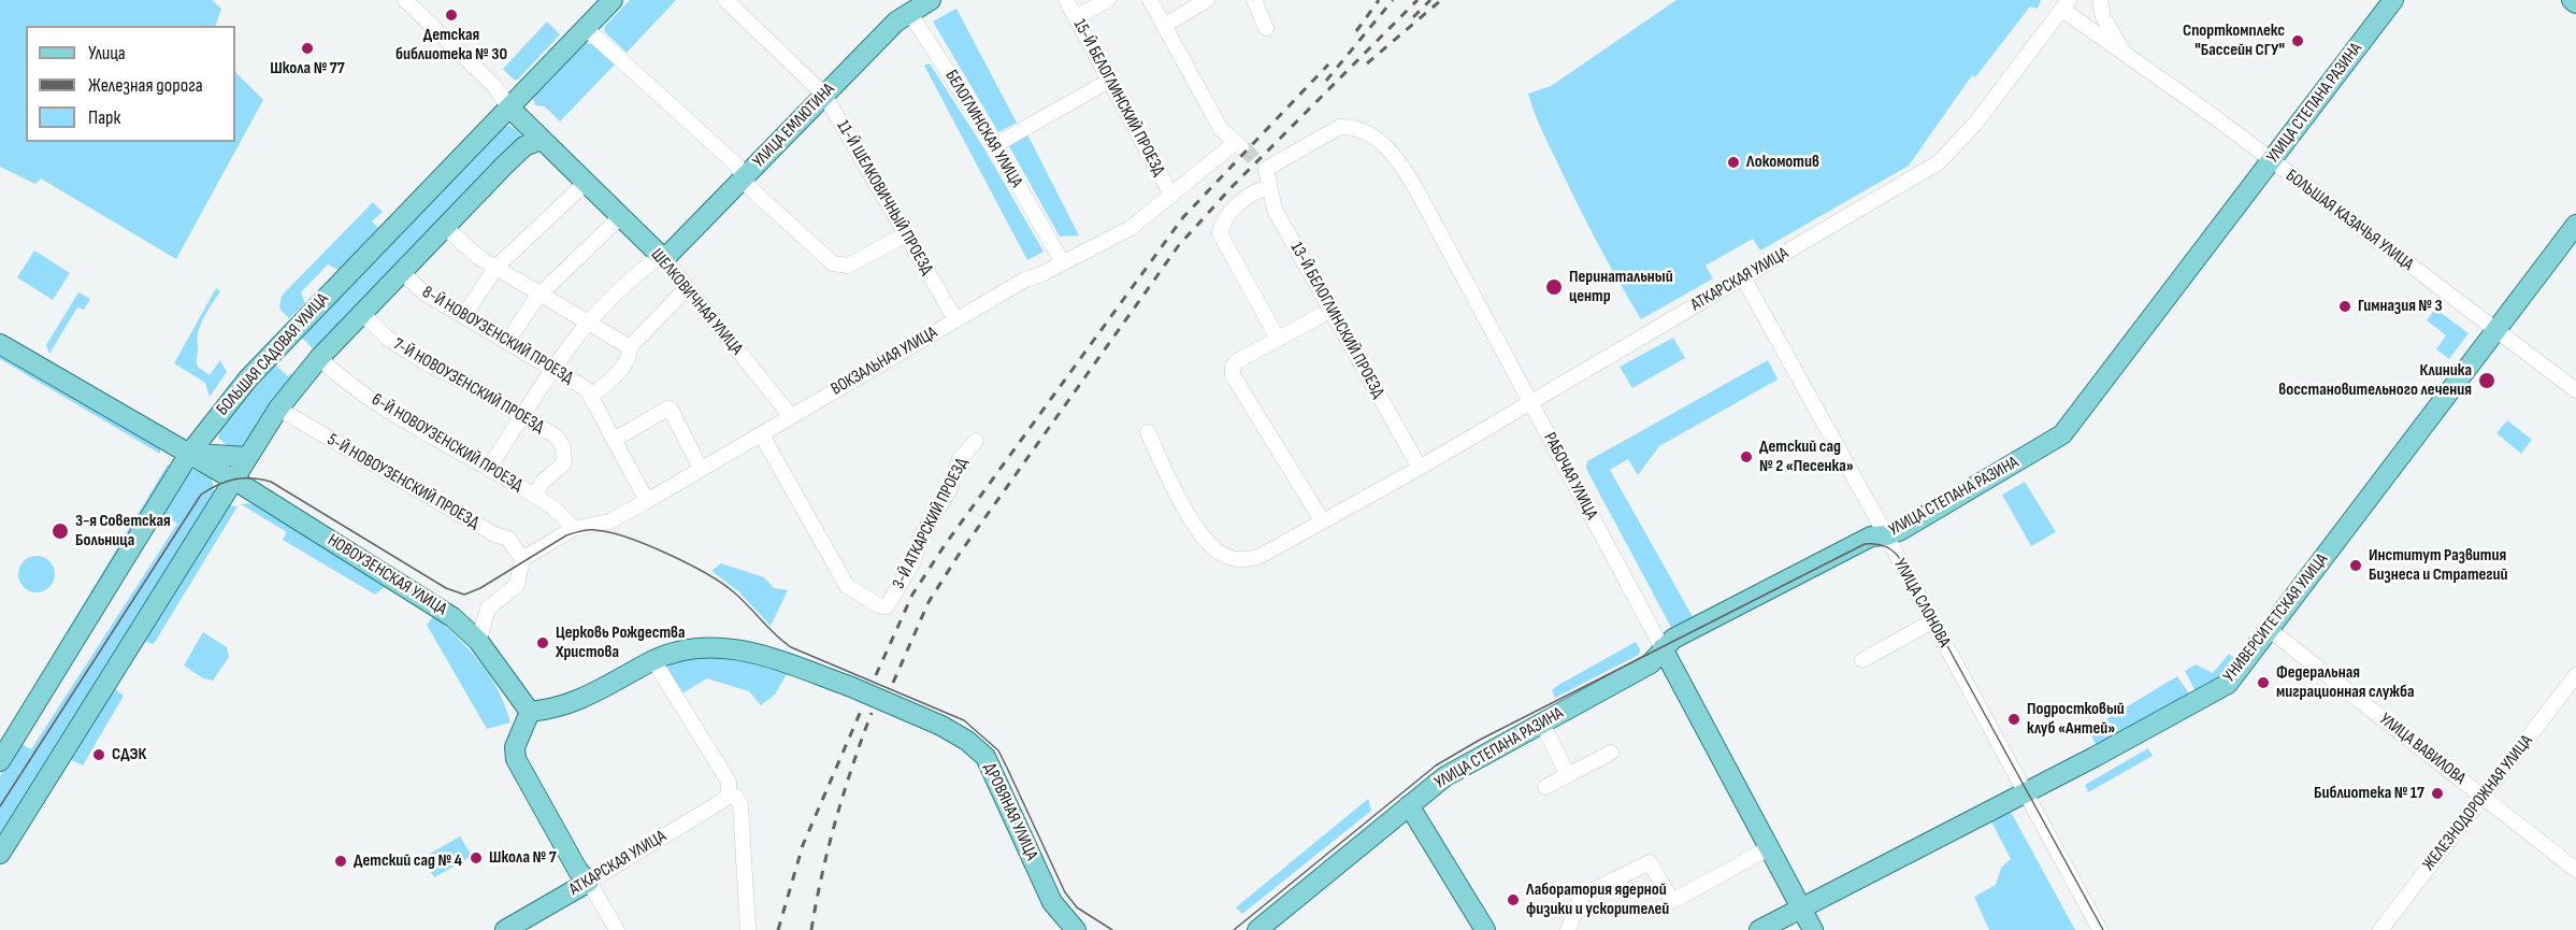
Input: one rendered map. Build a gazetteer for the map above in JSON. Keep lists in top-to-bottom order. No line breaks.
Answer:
{"streets":{"main road":["УЛИЦА СТЕПАНА РАЗИНА","УЛИЦА ЕМЛЮТИНА","АТКАРСКАЯ УЛИЦА","ШЕЛКОВИЧНАЯ УЛИЦА","БОЛЬШАЯ САДОВАЯ УЛИЦА","РАБОЧАЯ УЛИЦА","НОВОУЗЕНСКАЯ УЛИЦА","УНИВЕРСИТЕТСКАЯ УЛИЦА","ДРОВЯНАЯ УЛИЦА"],"street":["15-Й БЕЛОГЛИНСКИЙ ПРОЕЗД","БЕЛОГЛИНСКАЯ УЛИЦА","11-Й ШЕЛКОВИЧНЫЙ ПРОЕЗД","БОЛЬШАЯ КАЗАЧЬЯ УЛИЦА","13-Й БЕЛОГЛИНСКИЙ ПРОЕЗД","8-Й НОВОУЗЕНСКИЙ ПРОЕЗД","ВОКЗАЛЬНАЯ УЛИЦА","7-Й НОВОУЗЕНСКИЙ ПРОЕЗД","6-Й НОВОУЗЕНСКИЙ ПРОЕЗД","5-Й НОВОУЗЕНСКИЙ ПРОЕЗД","3-Й АТКАРСКИЙ ПРОЕЗД","УЛИЦА СЛОНОВА","УЛИЦА ВАВИЛОВА","ЖЕЛЕЗНОДОРОЖНАЯ УЛИЦА"]},"crossings":[["15-Й БЕЛОГЛИНСКИЙ ПРОЕЗД","ВОКЗАЛЬНАЯ УЛИЦА"],["УЛИЦА СТЕПАНА РАЗИНА","БОЛЬШАЯ КАЗАЧЬЯ УЛИЦА"],["УЛИЦА СТЕПАНА РАЗИНА","РАБОЧАЯ УЛИЦА"],["УЛИЦА СТЕПАНА РАЗИНА","УЛИЦА СЛОНОВА"],["УЛИЦА ЕМЛЮТИНА","БЕЛОГЛИНСКАЯ УЛИЦА"],["УЛИЦА ЕМЛЮТИНА","11-Й ШЕЛКОВИЧНЫЙ ПРОЕЗД"],["УЛИЦА ЕМЛЮТИНА","ШЕЛКОВИЧНАЯ УЛИЦА"],["УЛИЦА ЕМЛЮТИНА","8-Й НОВОУЗЕНСКИЙ ПРОЕЗД"],["УЛИЦА ЕМЛЮТИНА","7-Й НОВОУЗЕНСКИЙ ПРОЕЗД"],["УЛИЦА ЕМЛЮТИНА","6-Й НОВОУЗЕНСКИЙ ПРОЕЗД"],["БЕЛОГЛИНСКАЯ УЛИЦА","ВОКЗАЛЬНАЯ УЛИЦА"],["11-Й ШЕЛКОВИЧНЫЙ ПРОЕЗД","ВОКЗАЛЬНАЯ УЛИЦА"],["БОЛЬШАЯ КАЗАЧЬЯ УЛИЦА","АТКАРСКАЯ УЛИЦА"],["БОЛЬШАЯ КАЗАЧЬЯ УЛИЦА","УНИВЕРСИТЕТСКАЯ УЛИЦА"],["АТКАРСКАЯ УЛИЦА","13-Й БЕЛОГЛИНСКИЙ ПРОЕЗД"],["АТКАРСКАЯ УЛИЦА","РАБОЧАЯ УЛИЦА"],["АТКАРСКАЯ УЛИЦА","УЛИЦА СЛОНОВА"],["ШЕЛКОВИЧНАЯ УЛИЦА","БОЛЬШАЯ САДОВАЯ УЛИЦА"],["ШЕЛКОВИЧНАЯ УЛИЦА","ВОКЗАЛЬНАЯ УЛИЦА"],["13-Й БЕЛОГЛИНСКИЙ ПРОЕЗД","РАБОЧАЯ УЛИЦА"],["8-Й НОВОУЗЕНСКИЙ ПРОЕЗД","БОЛЬШАЯ САДОВАЯ УЛИЦА"],["8-Й НОВОУЗЕНСКИЙ ПРОЕЗД","ВОКЗАЛЬНАЯ УЛИЦА"],["БОЛЬШАЯ САДОВАЯ УЛИЦА","7-Й НОВОУЗЕНСКИЙ ПРОЕЗД"],["БОЛЬШАЯ САДОВАЯ УЛИЦА","6-Й НОВОУЗЕНСКИЙ ПРОЕЗД"],["БОЛЬШАЯ САДОВАЯ УЛИЦА","5-Й НОВОУЗЕНСКИЙ ПРОЕЗД"],["БОЛЬШАЯ САДОВАЯ УЛИЦА","НОВОУЗЕНСКАЯ УЛИЦА"],["ВОКЗАЛЬНАЯ УЛИЦА","6-Й НОВОУЗЕНСКИЙ ПРОЕЗД"],["ВОКЗАЛЬНАЯ УЛИЦА","5-Й НОВОУЗЕНСКИЙ ПРОЕЗД"],["ВОКЗАЛЬНАЯ УЛИЦА","3-Й АТКАРСКИЙ ПРОЕЗД"],["7-Й НОВОУЗЕНСКИЙ ПРОЕЗД","6-Й НОВОУЗЕНСКИЙ ПРОЕЗД"],["РАБОЧАЯ УЛИЦА","УНИВЕРСИТЕТСКАЯ УЛИЦА"],["НОВОУЗЕНСКАЯ УЛИЦА","ДРОВЯНАЯ УЛИЦА"],["УЛИЦА СЛОНОВА","УНИВЕРСИТЕТСКАЯ УЛИЦА"],["УНИВЕРСИТЕТСКАЯ УЛИЦА","УЛИЦА ВАВИЛОВА"],["УЛИЦА ВАВИЛОВА","ЖЕЛЕЗНОДОРОЖНАЯ УЛИЦА"]],"places":["Детская библиотека № 30","Спорткомплекс \"Бассейн СГУ\"","Школа № 77","Локомотив","Перинатальный центр","Гимназия № 3","Клиника восстановительного лечения","Детский сад № 2 «Песенка»","3-я Советская Больница","Институт Развития Бизнеса и Стратегий","Церковь Рождества Христова","Федеральная миграционная служба","Подростковый клуб «Антей»","СДЭК","Библиотека № 17","Школа № 7","Детский сад № 4","Лаборатория ядерной физики и ускорителей"],"legend":["Улица","Железная дорога","Парк"]}
